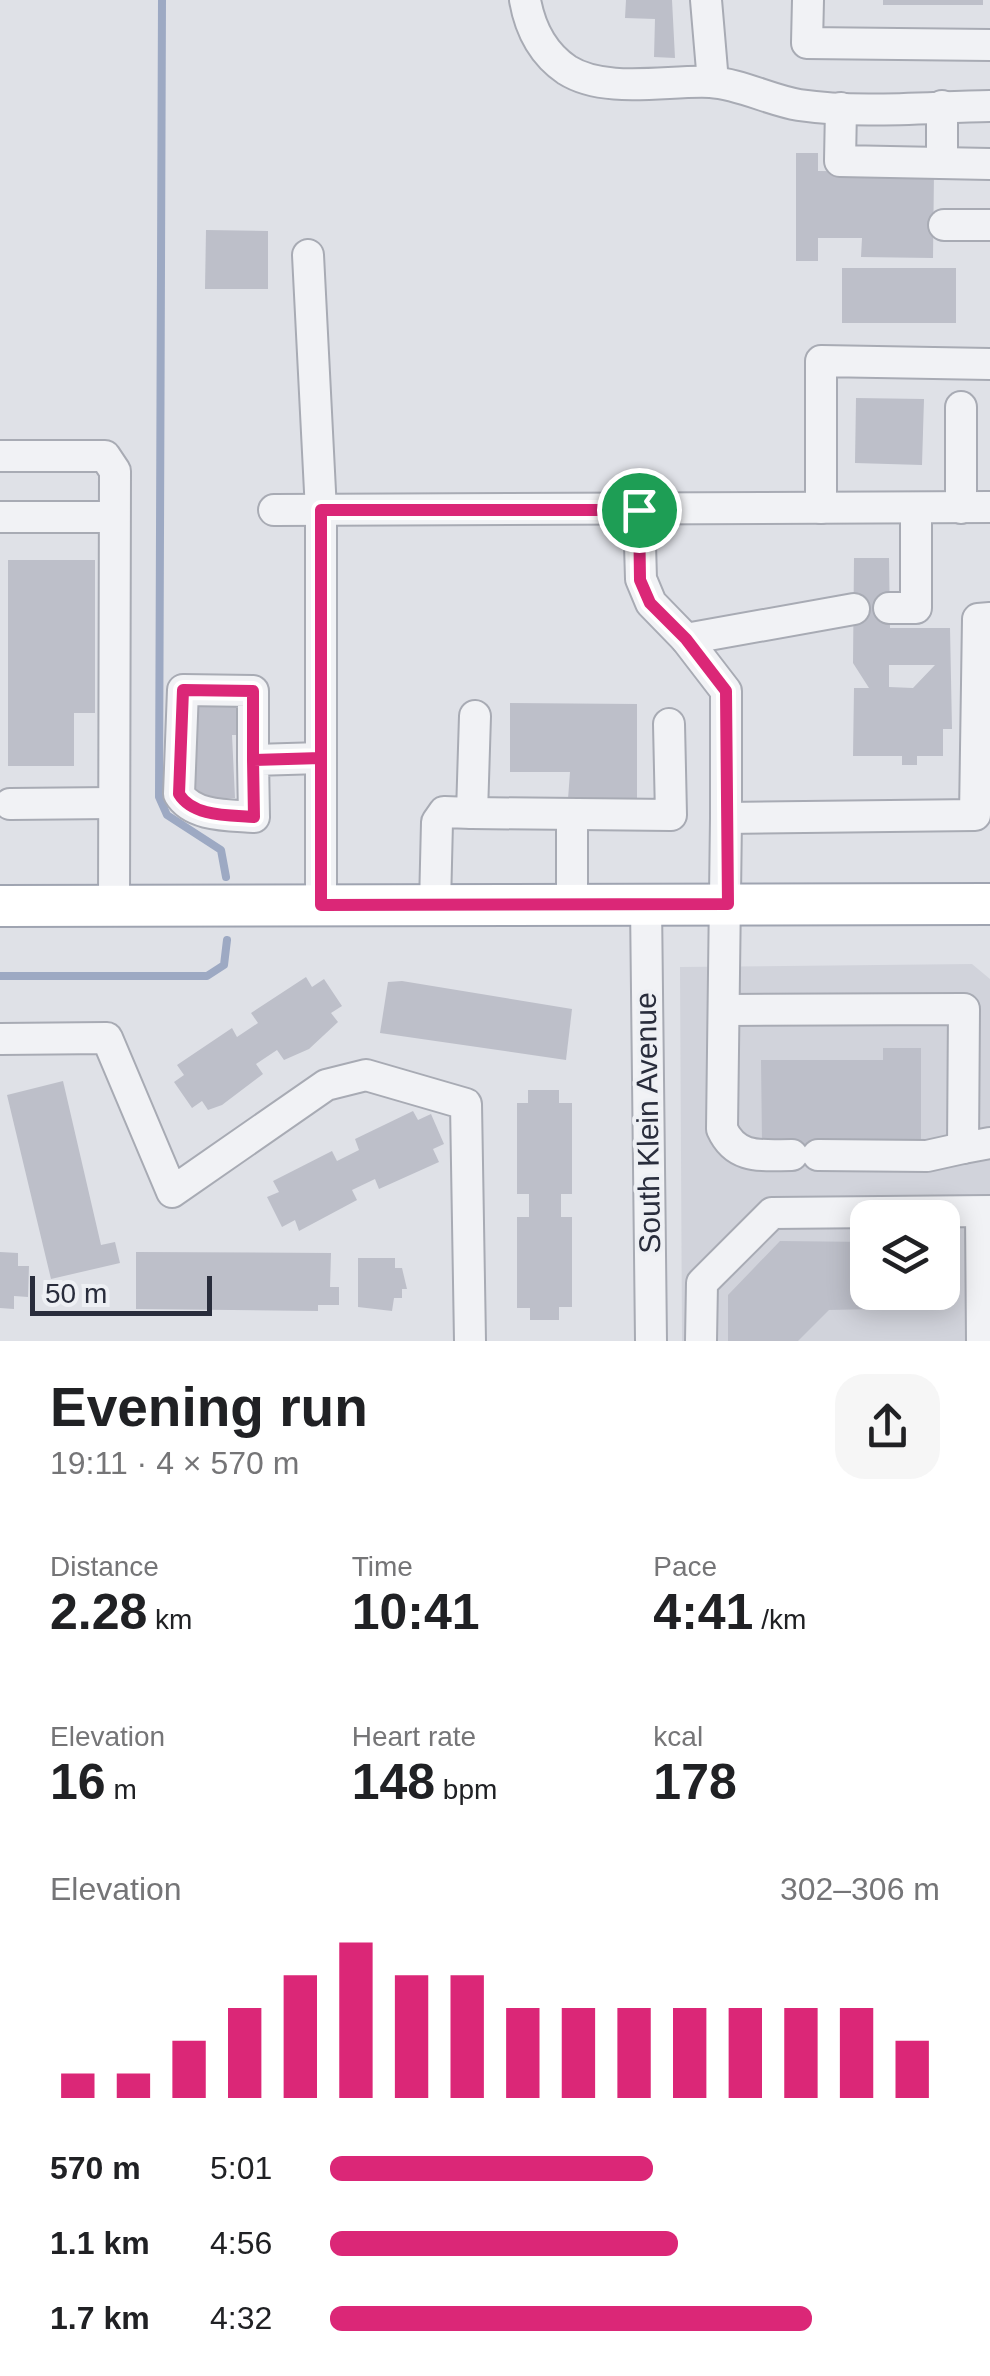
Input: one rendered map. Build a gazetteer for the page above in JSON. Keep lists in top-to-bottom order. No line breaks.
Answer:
{"streets":{"street":["South Klein Avenue"]},"scale_bar":"50 m","page":{"scale":"50 m","heading":["Evening run","19:11 · 4 × 570 m"],"stats":[["Distance","2.28 km"],["Time","10:41"],["Pace","4:41 /km"],["Elevation","16 m"],["Heart rate","148 bpm"],["kcal","178"]],"chart":["Elevation","302–306 m"],"list":[{"name":"570 m","note":"5:01"},{"name":"1.1 km","note":"4:56"},{"name":"1.7 km","note":"4:32"}]}}
